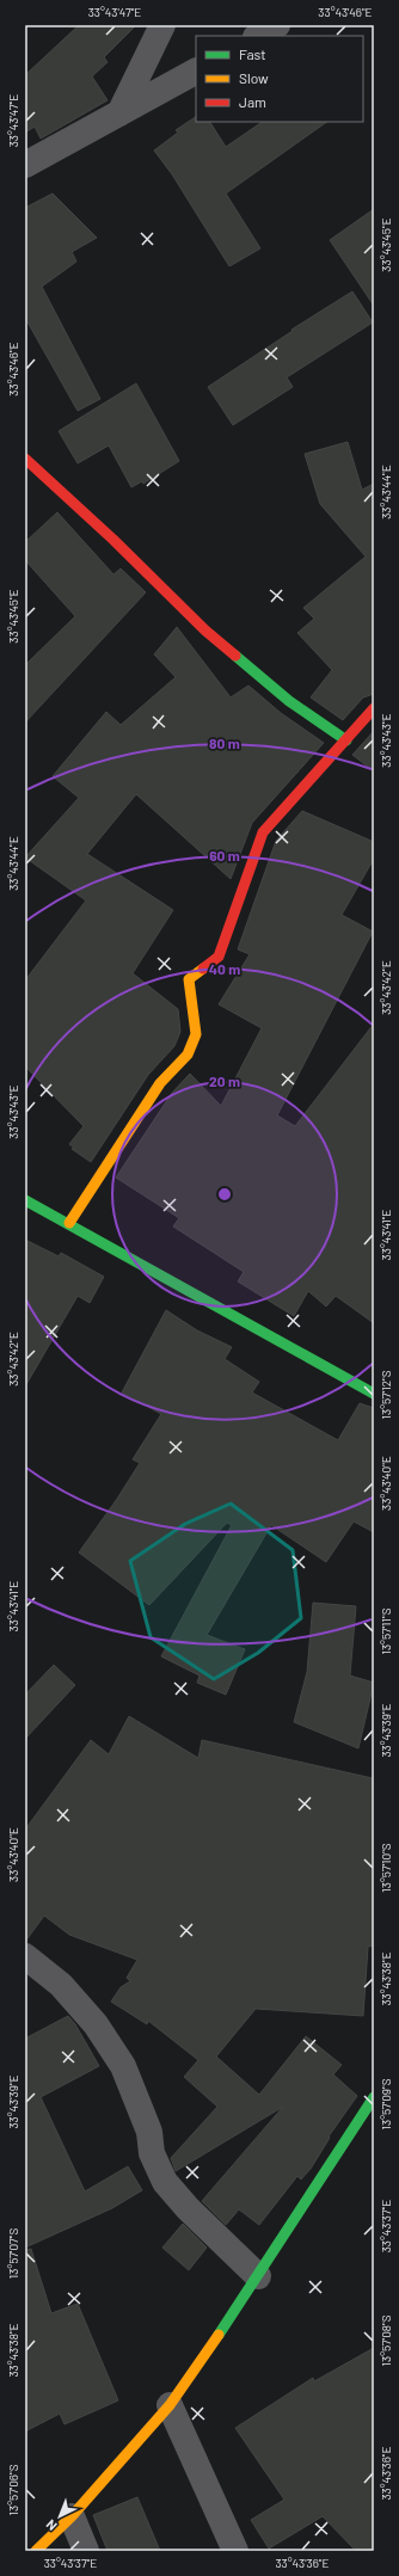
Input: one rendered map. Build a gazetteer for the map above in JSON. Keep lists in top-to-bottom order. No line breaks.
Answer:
{"legend":["Fast","Slow","Jam"],"north":"bottom left","coordinates":["33°43'47\"E","33°43'46\"E","33°43'45\"E","33°43'44\"E","33°43'43\"E","33°43'42\"E","33°43'41\"E","13°57'12\"S","33°43'40\"E","13°57'11\"S","33°43'39\"E","13°57'10\"S","33°43'38\"E","13°57'09\"S","33°43'37\"E","13°57'07\"S","13°57'08\"S","33°43'36\"E","13°57'06\"S"],"rings":["80 m","60 m","40 m","20 m"]}
